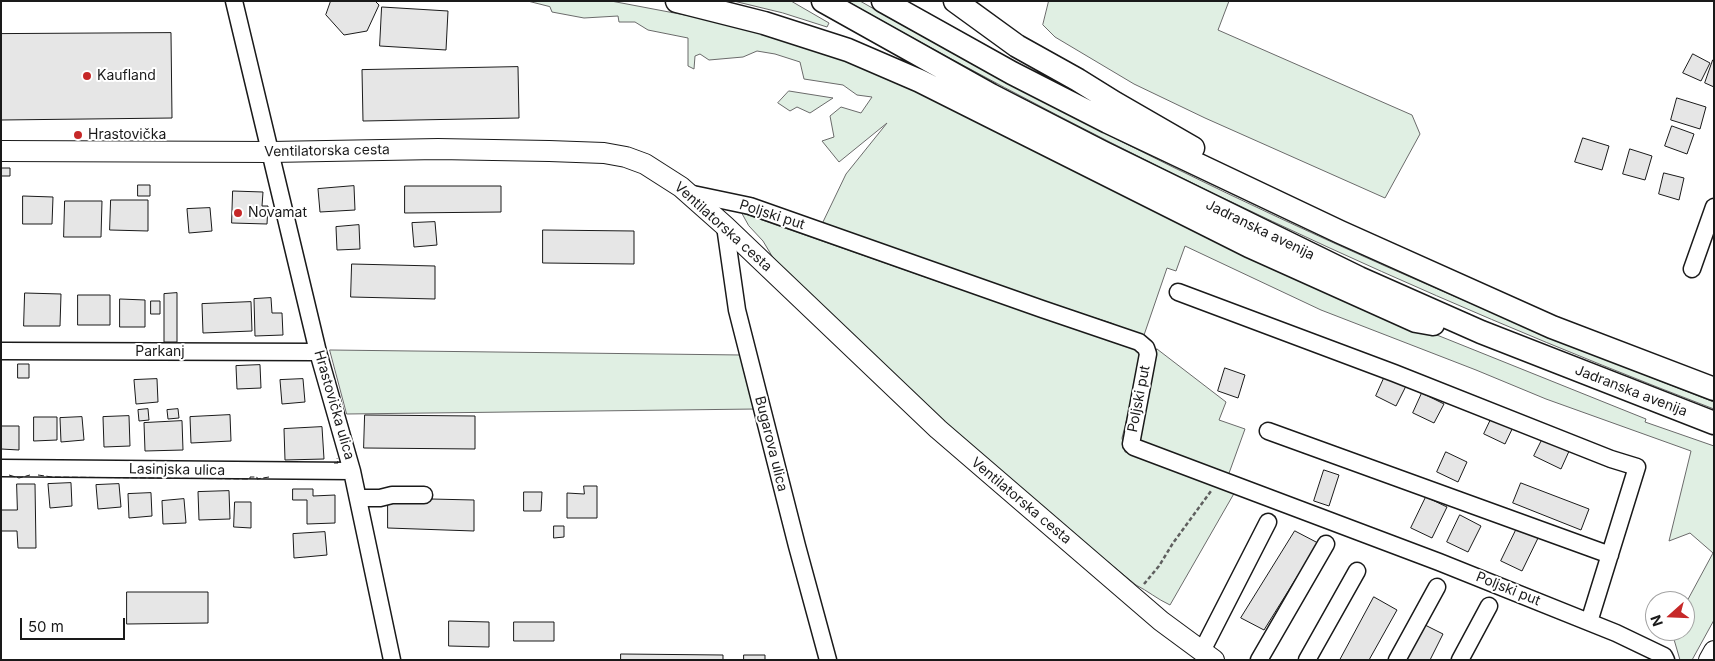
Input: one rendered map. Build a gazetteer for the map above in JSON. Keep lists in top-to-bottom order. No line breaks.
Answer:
{"streets":{"highway":["Jadranska avenija"],"main road":["Ventilatorska cesta"],"street":["Poljski put","Parkanj","Hrastovička ulica","Bugarova ulica","Lasinjska ulica"]},"crossings":[["Ventilatorska cesta","Poljski put"],["Ventilatorska cesta","Hrastovička ulica"],["Ventilatorska cesta","Bugarova ulica"],["Parkanj","Hrastovička ulica"],["Hrastovička ulica","Lasinjska ulica"]],"places":["Kaufland","Hrastovička","Novamat"],"scale_bar":"50 m","north":"left"}
